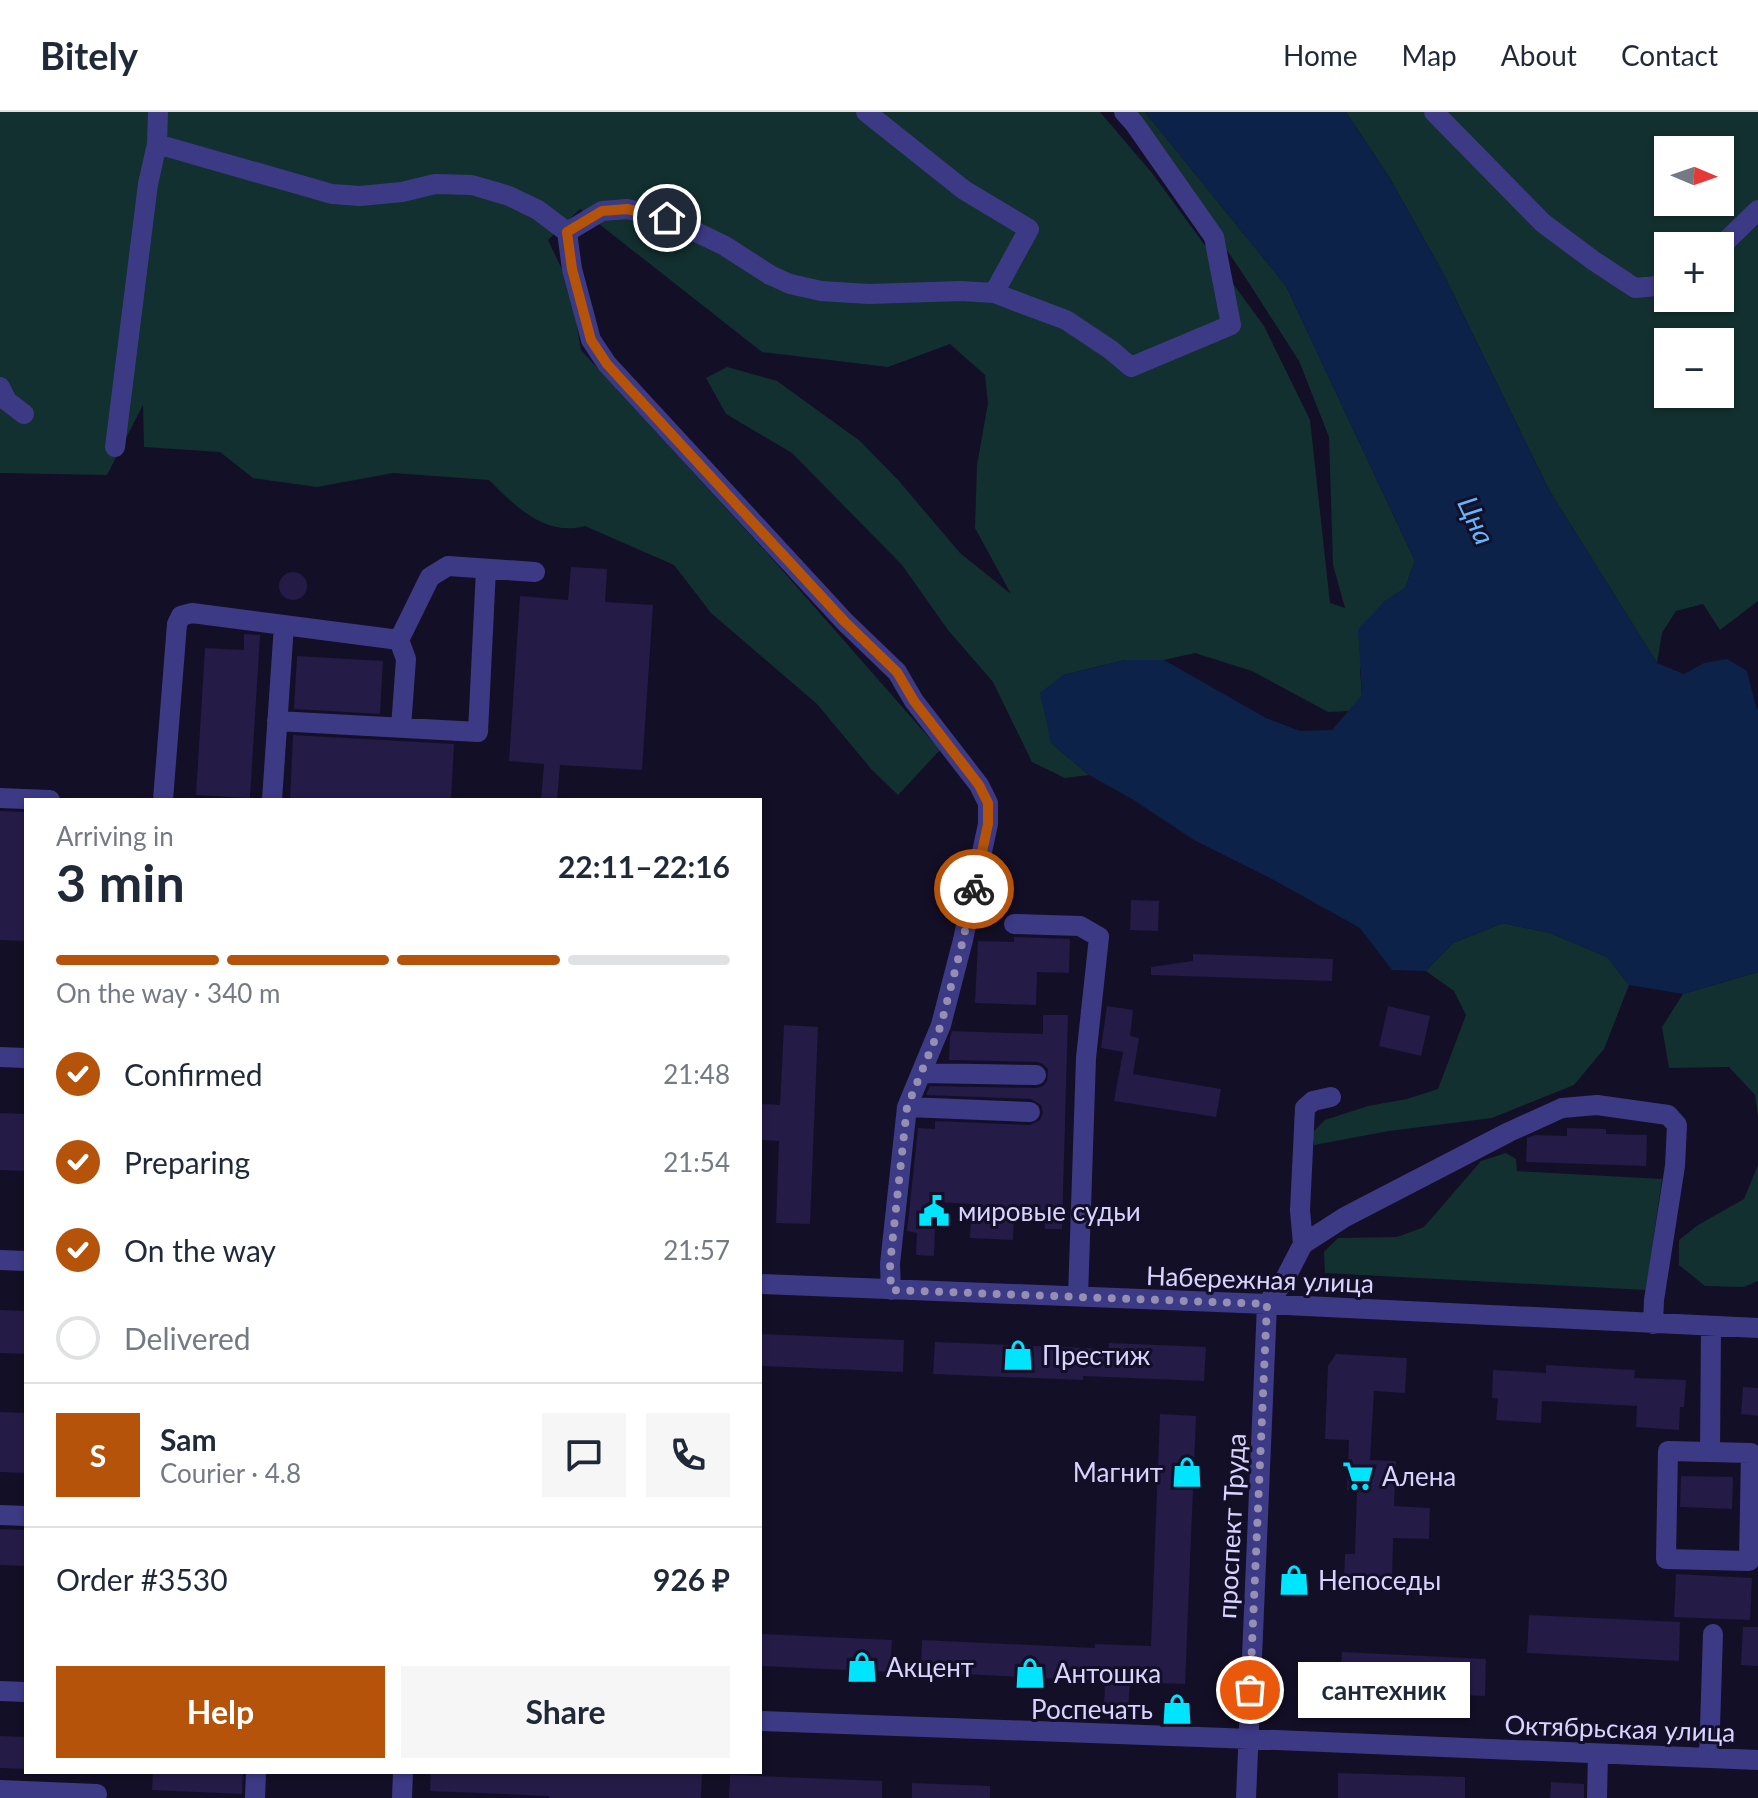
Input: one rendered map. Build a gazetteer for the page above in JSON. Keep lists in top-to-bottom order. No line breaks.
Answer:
{"streets":{"street":["Набережная улица","проспект Труда","Октябрьская улица"]},"crossings":[["Набережная улица","проспект Труда"],["проспект Труда","Октябрьская улица"]],"water":["Цна"],"places":{"public building":["мировые судьи"],"shop":["Престиж","Магнит","Непоседы","Акцент","Антошка","Роспечать"],"supermarket":["Алена"],"other":["сантехник"]},"north":"right","page":{"header":"Bitely","nav":["Home","Map","About","Contact"],"map_buttons":["+","−"],"heading":["3 min","Arriving in","22:11–22:16"],"panel":["Sam","Courier · 4.8","Order #3530","926 ₽"],"bar":"On the way · 340 m","list":[["Confirmed","21:48"],["Preparing","21:54"],["On the way","21:57"],"Delivered"],"round":"S","buttons":["Help","Share"],"bubble":"сантехник"}}
